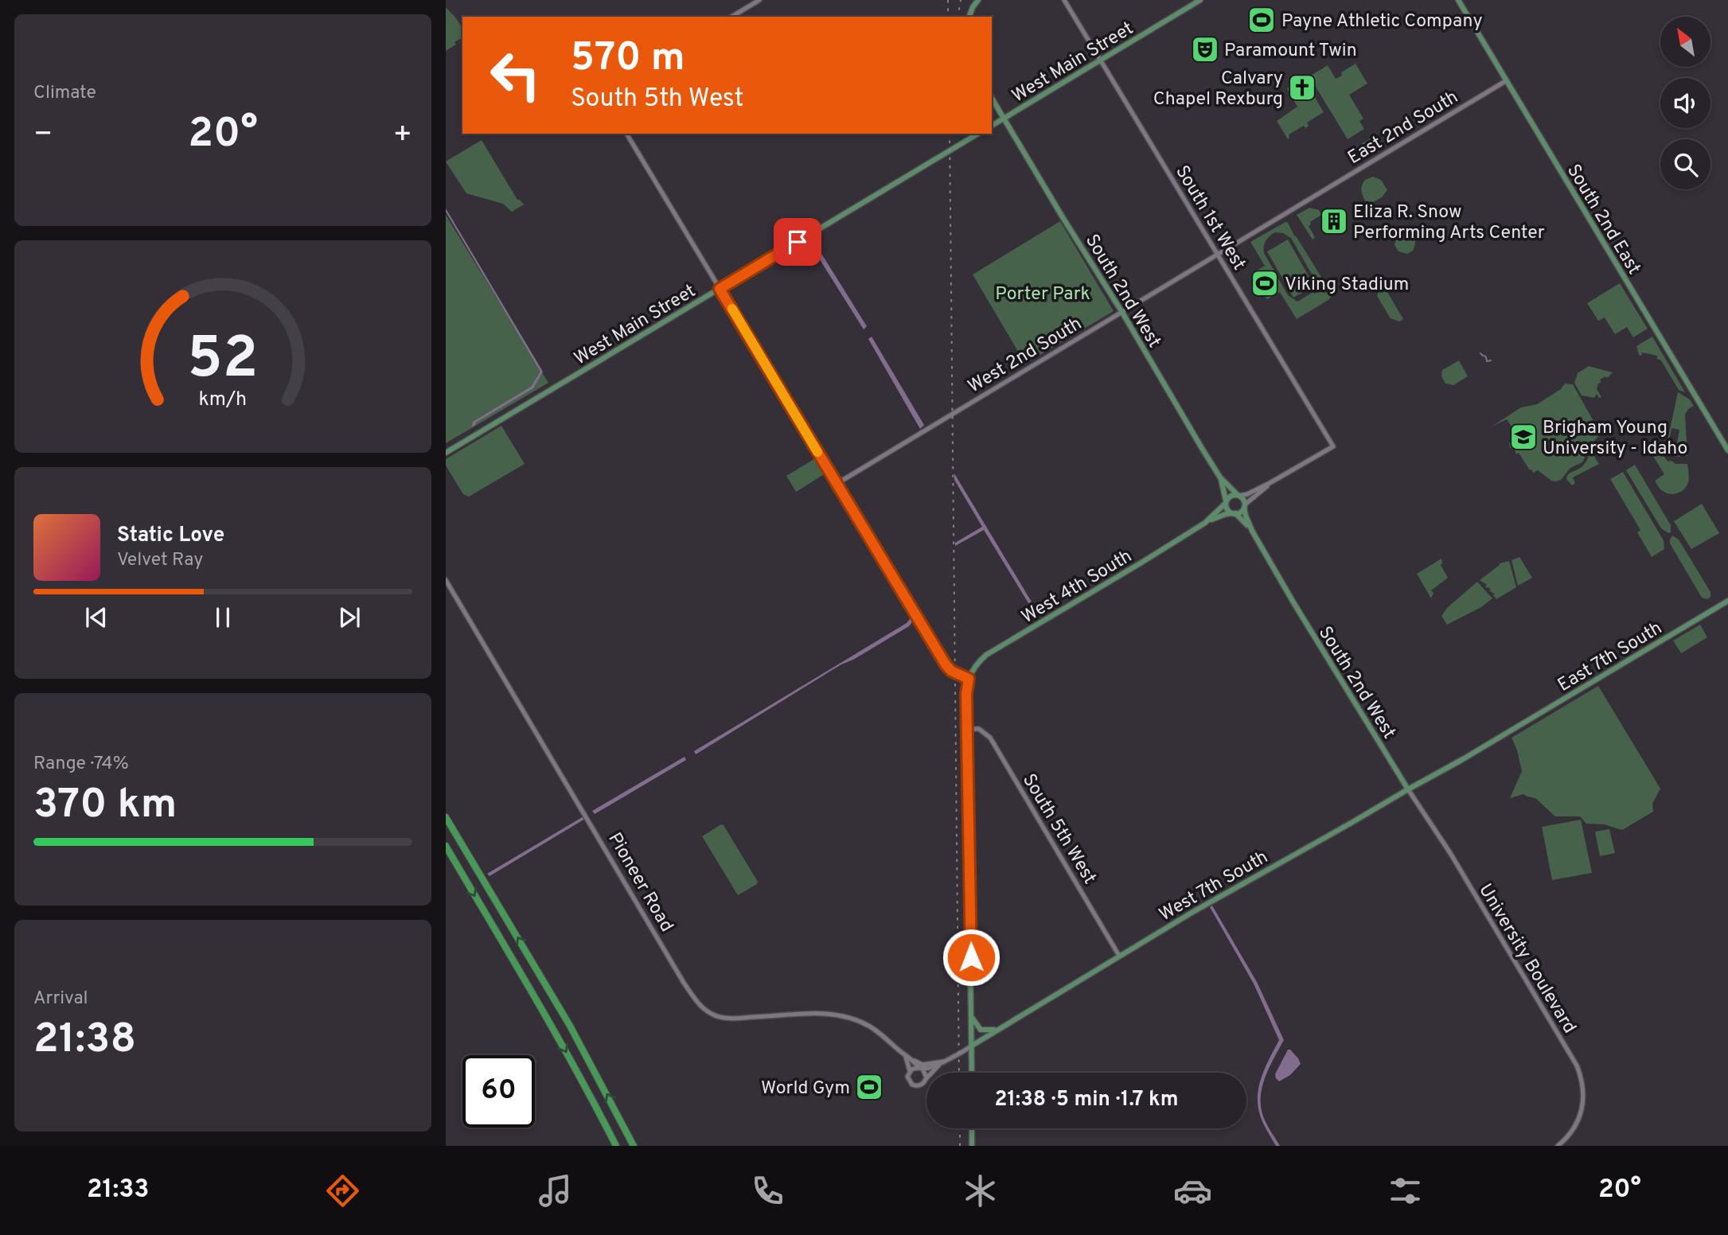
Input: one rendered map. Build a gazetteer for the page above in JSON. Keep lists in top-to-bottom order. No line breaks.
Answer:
{"streets":{"main road":["West Main Street","South 2nd East","South 2nd West","West 4th South","East 7th South","West 7th South"],"street":["East 2nd South","South 1st West","West 2nd South","South 5th West","Pioneer Road","University Boulevard"]},"crossings":[["West Main Street","South 1st West"],["West Main Street","South 2nd West"],["East 2nd South","South 2nd East"],["East 2nd South","West 2nd South"],["South 1st West","West 2nd South"],["South 2nd West","West 2nd South"],["South 2nd West","West 4th South"],["South 2nd West","West 7th South"],["South 2nd West","University Boulevard"],["East 7th South","West 7th South"],["South 5th West","West 7th South"],["Pioneer Road","West 7th South"],["West 7th South","University Boulevard"]],"parks":["Porter Park"],"places":{"sports":["Payne Athletic Company","Viking Stadium","World Gym"],"theatre":["Paramount Twin"],"church":["Calvary Chapel Rexburg"],"building":["Eliza R. Snow Performing Arts Center"],"school or university":["Brigham Young University - Idaho"]},"north":"top left","page":{"tile":["Climate",["Range · 74%","370 km"],["Arrival","21:38"]],"turn":["570 m","South 5th West"],"heat":["−","20°","+"],"song":["Static Love","Velvet Ray"],"limit":"60","trip":"21:38 · 5 min · 1.7 km","tabs":["21:33","20°"],"gauge":["52","km/h"]}}
